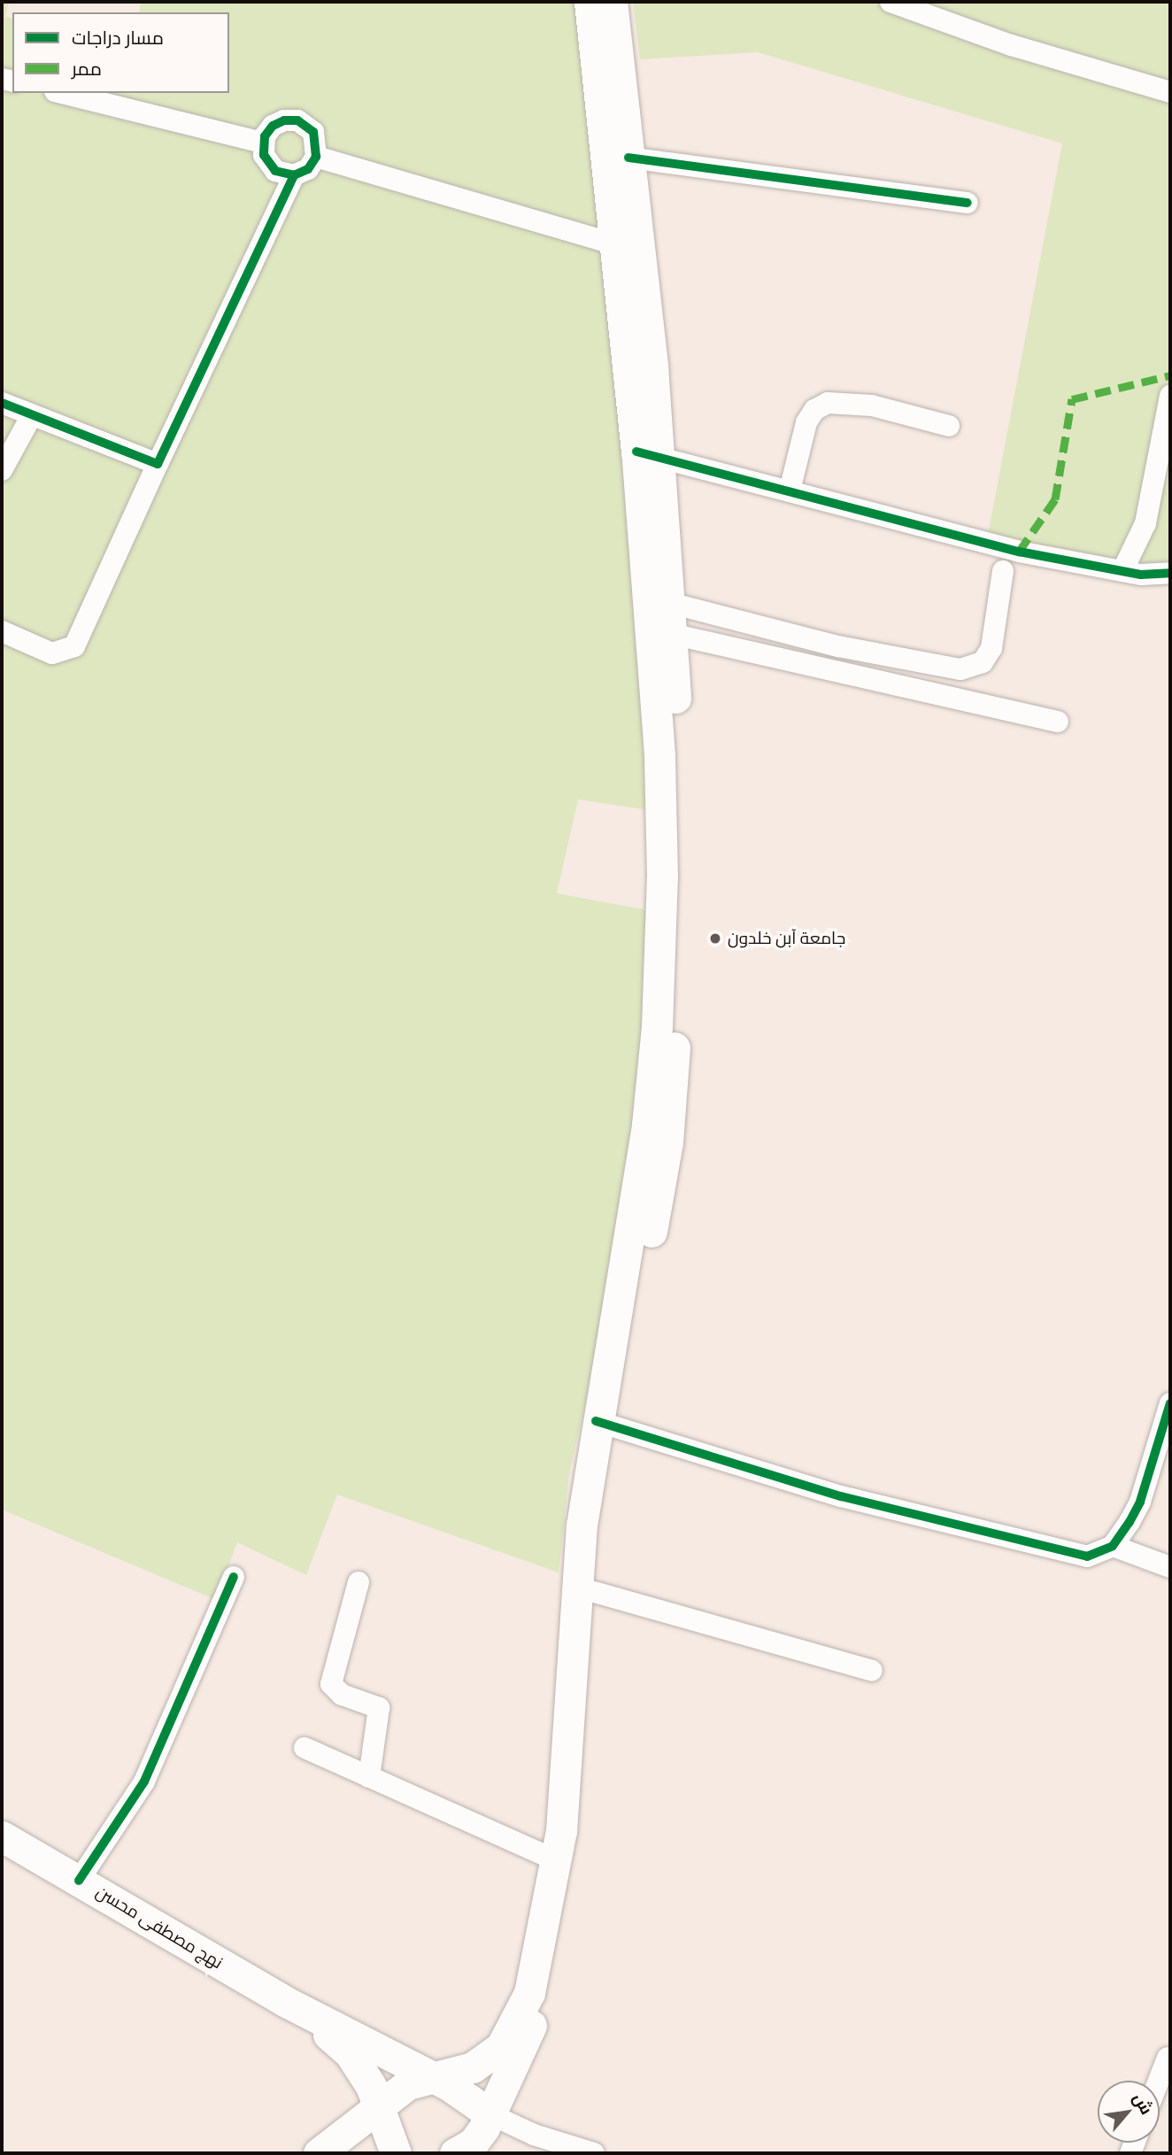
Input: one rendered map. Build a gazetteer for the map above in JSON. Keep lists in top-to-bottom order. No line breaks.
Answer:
{"streets":{"main road":["نهج مصطفى محسن"]},"places":["جامعة آبن خلدون"],"legend":["مسار دراجات","ممر"],"north":"top right"}
